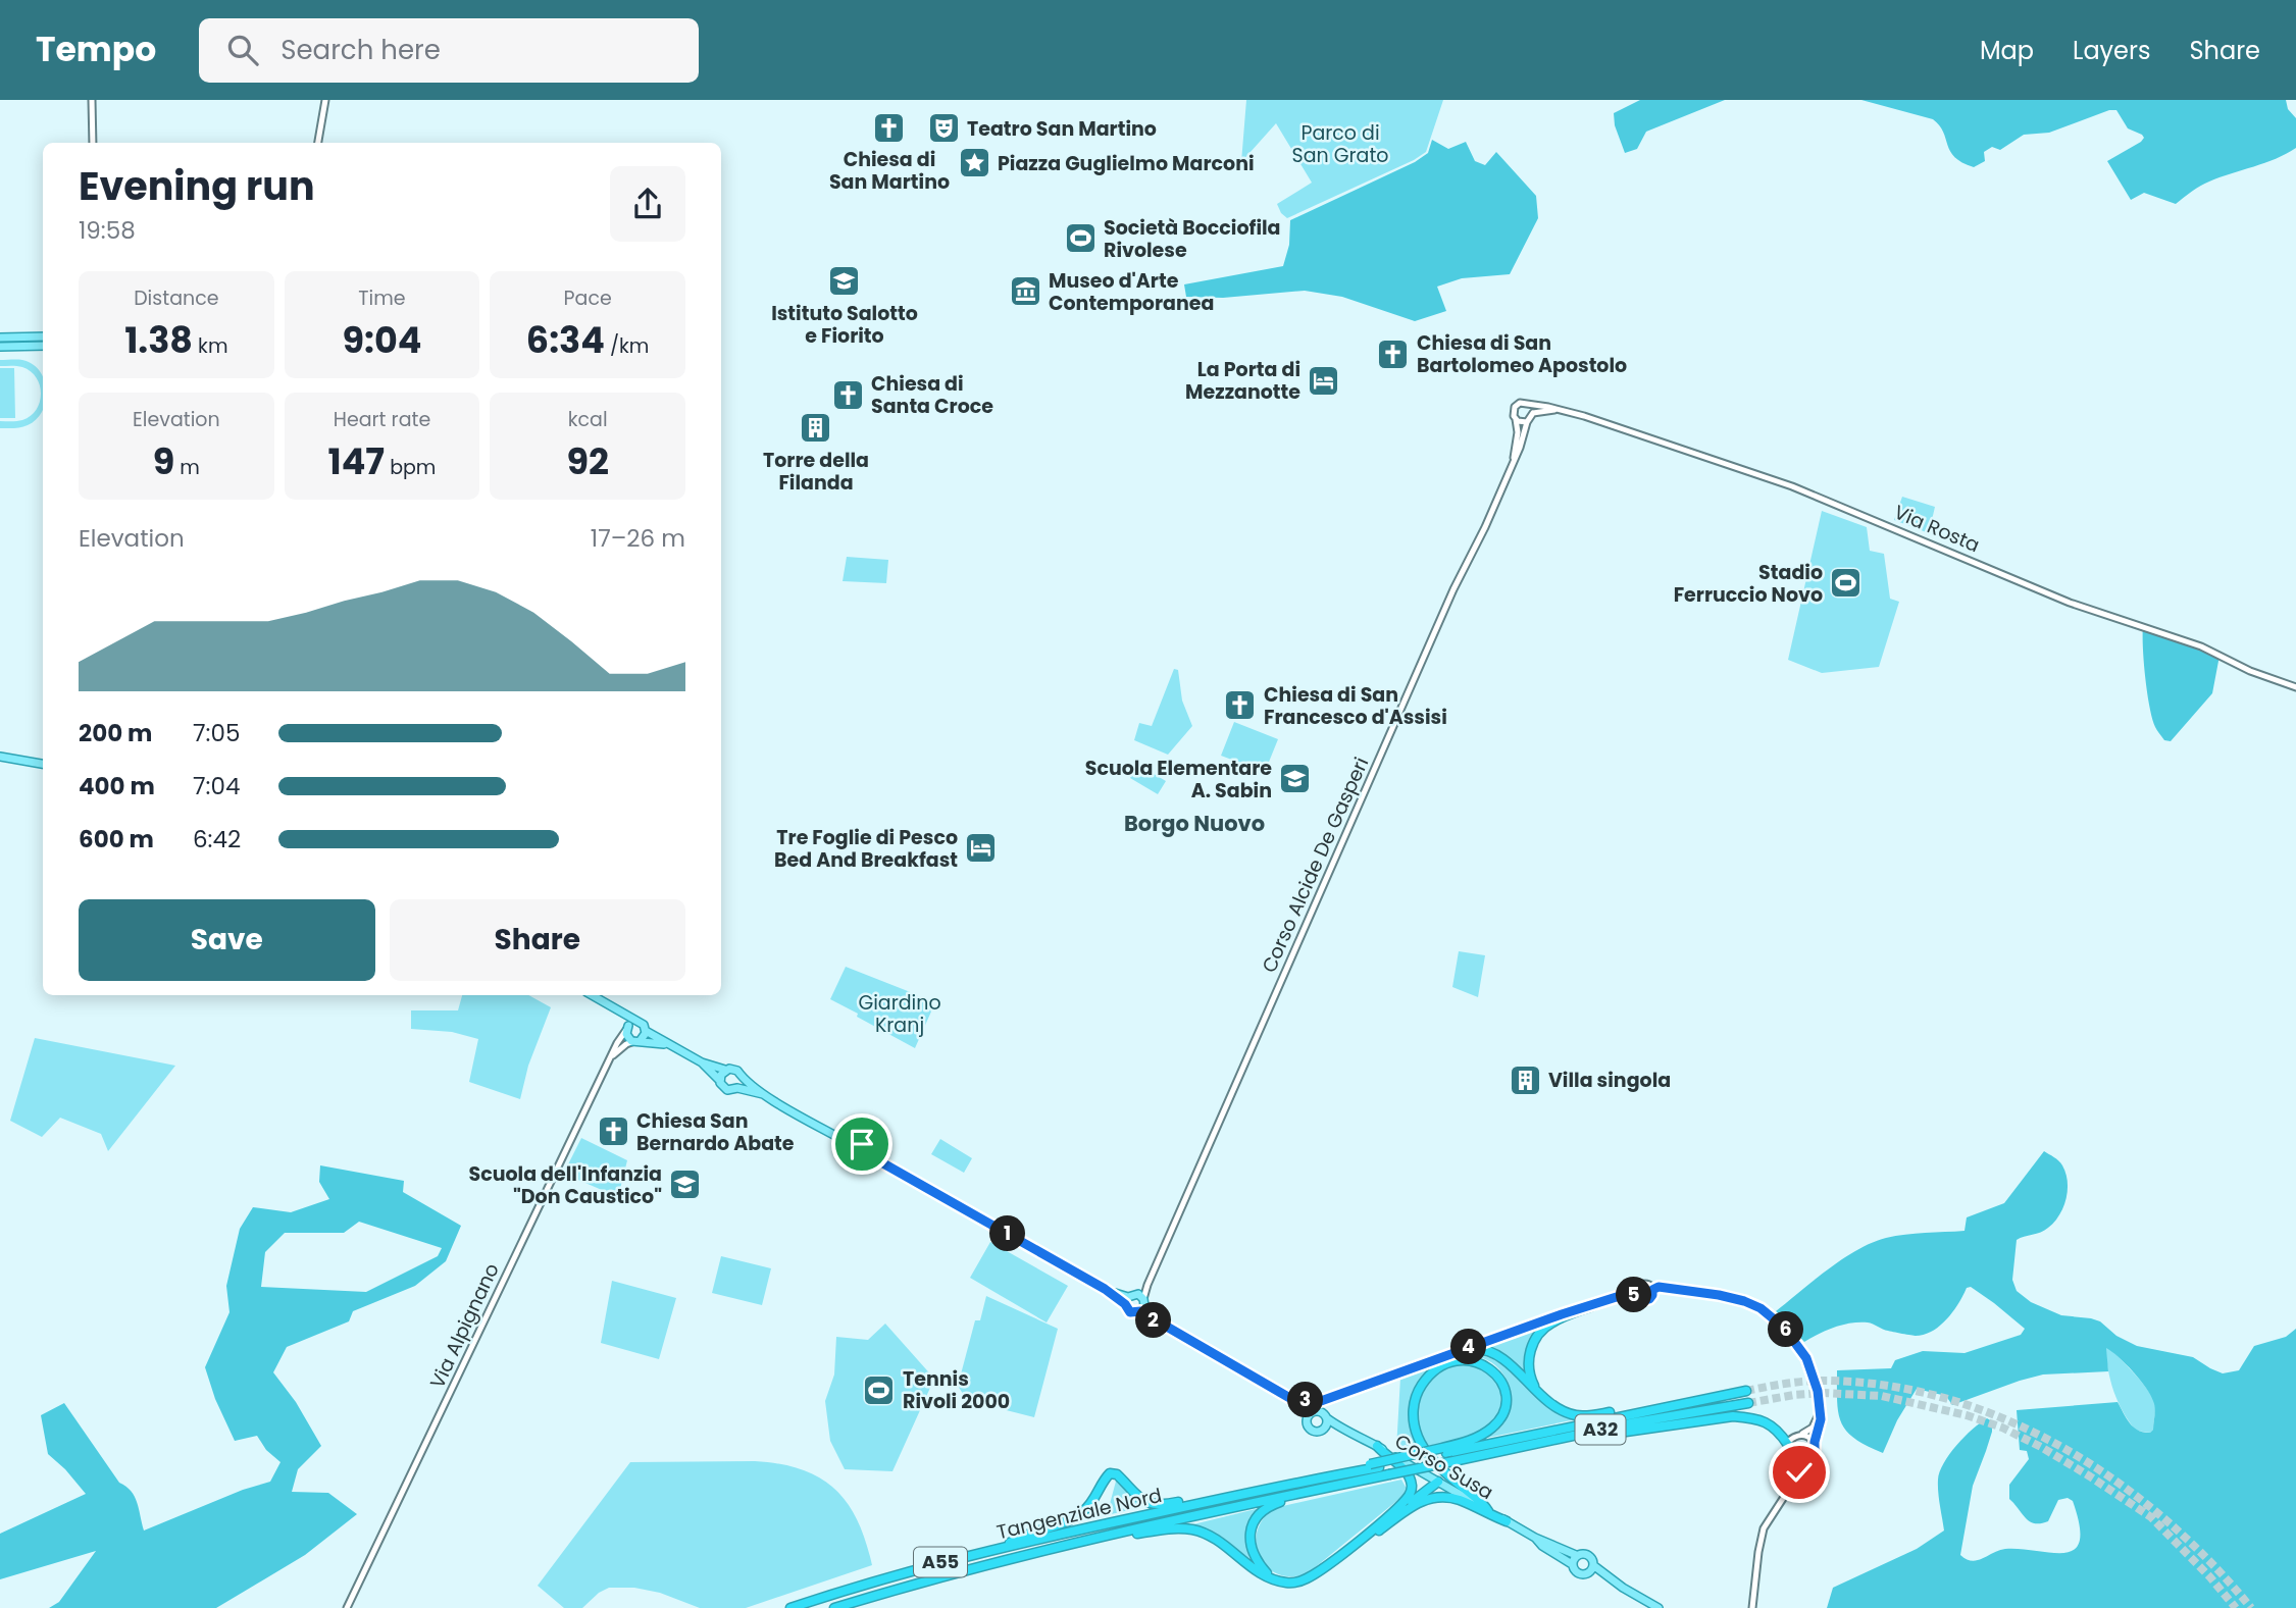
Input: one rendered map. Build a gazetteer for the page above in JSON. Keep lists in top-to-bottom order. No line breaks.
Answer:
{"streets":{"highway":["A32","Tangenziale Nord","A55"],"main road":["Corso Susa"],"street":["Via Rosta","Corso Alcide De Gasperi","Via Alpignano"]},"crossings":[["Via Rosta","Corso Alcide De Gasperi"],["A32","Tangenziale Nord"]],"districts":["Borgo Nuovo"],"parks":["Parco di San Grato","Giardino Kranj"],"places":{"church":["Chiesa di San Martino","Chiesa di San Bartolomeo Apostolo","Chiesa di Santa Croce","Chiesa di San Francesco d'Assisi","Chiesa San Bernardo Abate"],"theatre":["Teatro San Martino"],"place":["Piazza Guglielmo Marconi"],"sports":["Società Bocciofila Rivolese","Stadio Ferruccio Novo","Tennis Rivoli 2000"],"school or university":["Istituto Salotto e Fiorito","Scuola Elementare A. Sabin","Scuola dell'Infanzia \"Don Caustico\""],"museum":["Museo d'Arte Contemporanea"],"hotel":["La Porta di Mezzanotte","Tre Foglie di Pesco Bed And Breakfast"],"building":["Torre della Filanda","Villa singola"]},"page":{"header":"Tempo","search":"Search here","nav":["Map","Layers","Share"],"heading":["Evening run","19:58"],"stats":[["Distance","1.38 km"],["Time","9:04"],["Pace","6:34 /km"],["Elevation","9 m"],["Heart rate","147 bpm"],["kcal","92"]],"chart":["Elevation","17–26 m"],"list":[{"name":"200 m","note":"7:05"},{"name":"400 m","note":"7:04"},{"name":"600 m","note":"6:42"}],"buttons":["Save","Share"],"pins":["1","5","2","6","4","3"]}}
